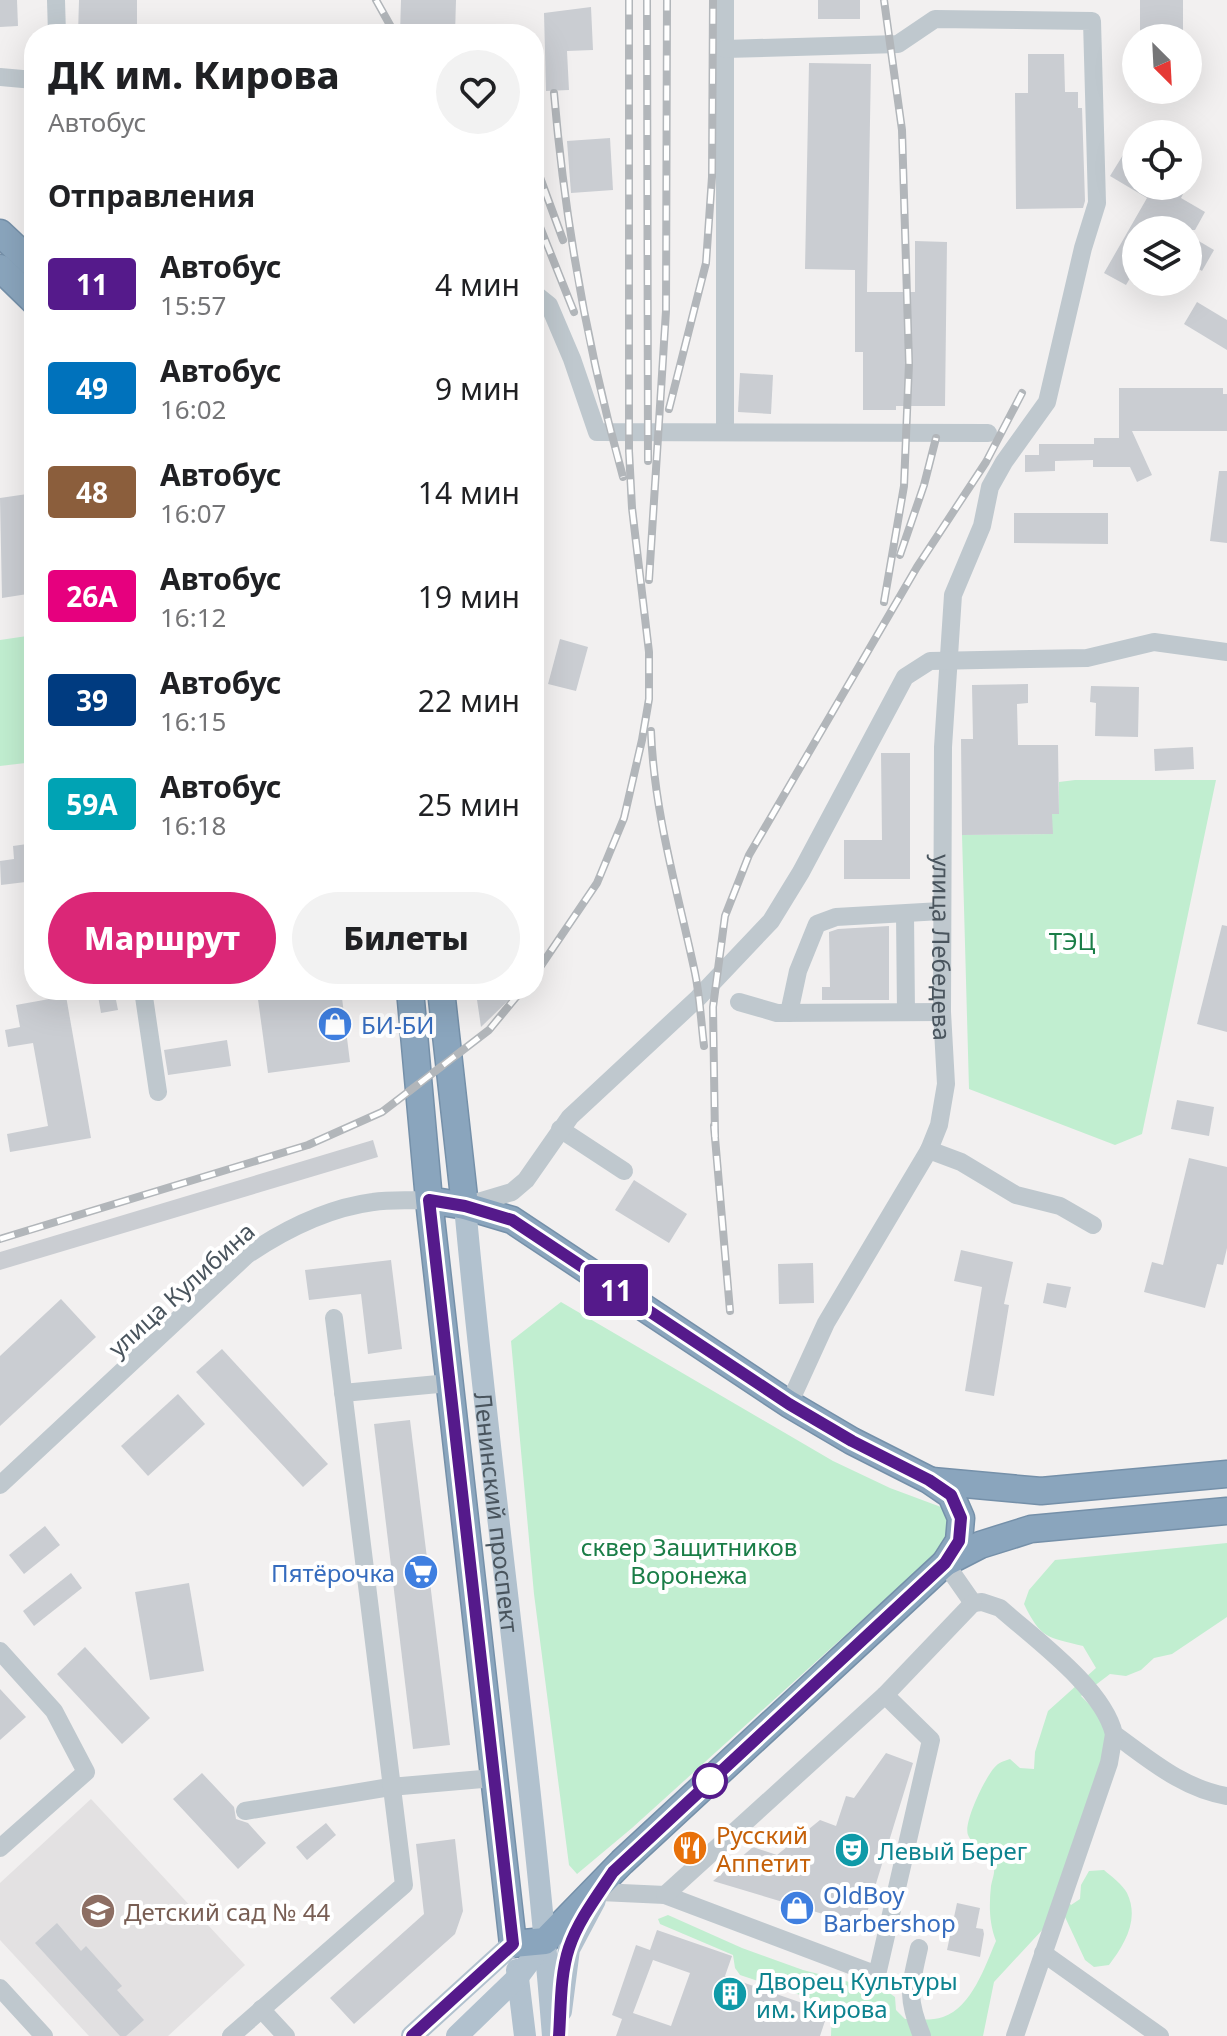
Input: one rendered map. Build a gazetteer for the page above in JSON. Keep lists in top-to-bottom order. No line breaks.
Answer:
{"streets":{"highway":["Ленинский проспект"],"street":["улица Лебедева","улица Кулибина"]},"crossings":[["улица Кулибина","Ленинский проспект"]],"parks":["ТЭЦ","сквер Защитников Воронежа"],"places":{"shop":["БИ-БИ","OldBoy Barbershop"],"supermarket":["Пятёрочка"],"restaurant":["Русский Аппетит"],"theatre":["Левый Берег"],"school or university":["Детский сад № 44"],"building":["Дворец Культуры им. Кирова"]},"lines":["bus line 11"],"north":"bottom right","page":{"on_map":"11","heading":[["ДК им. Кирова","Автобус"],"Отправления"],"list":[{"mark":"11","name":"Автобус","note":"15:57","value":"4 мин"},{"mark":"49","name":"Автобус","note":"16:02","value":"9 мин"},{"mark":"48","name":"Автобус","note":"16:07","value":"14 мин"},{"mark":"26А","name":"Автобус","note":"16:12","value":"19 мин"},{"mark":"39","name":"Автобус","note":"16:15","value":"22 мин"},{"mark":"59А","name":"Автобус","note":"16:18","value":"25 мин"}],"buttons":["Маршрут","Билеты"]}}
